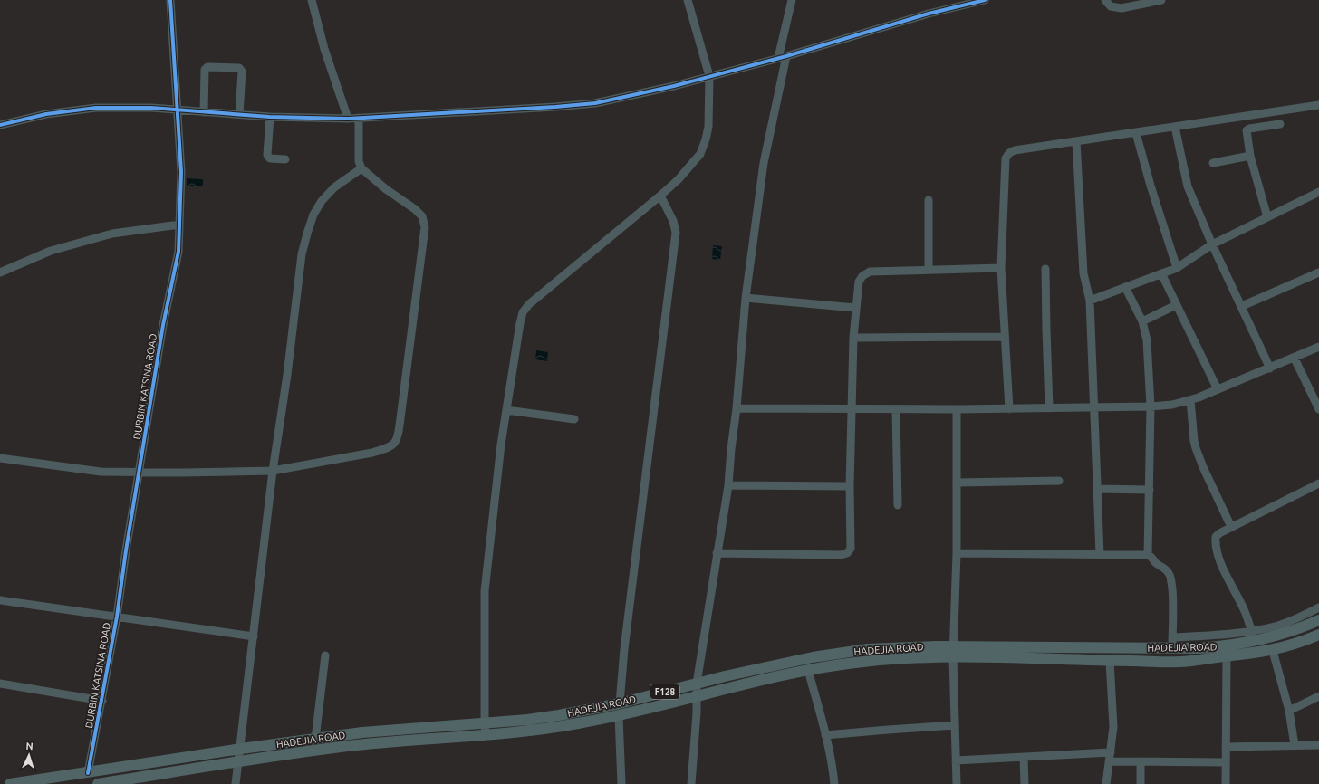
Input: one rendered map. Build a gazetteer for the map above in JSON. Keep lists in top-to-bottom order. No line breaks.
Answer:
{"streets":{"main road":["HADEJIA ROAD","F128"],"street":["DURBIN KATSINA ROAD"]},"crossings":[["DURBIN KATSINA ROAD","HADEJIA ROAD"]],"north":"top"}
